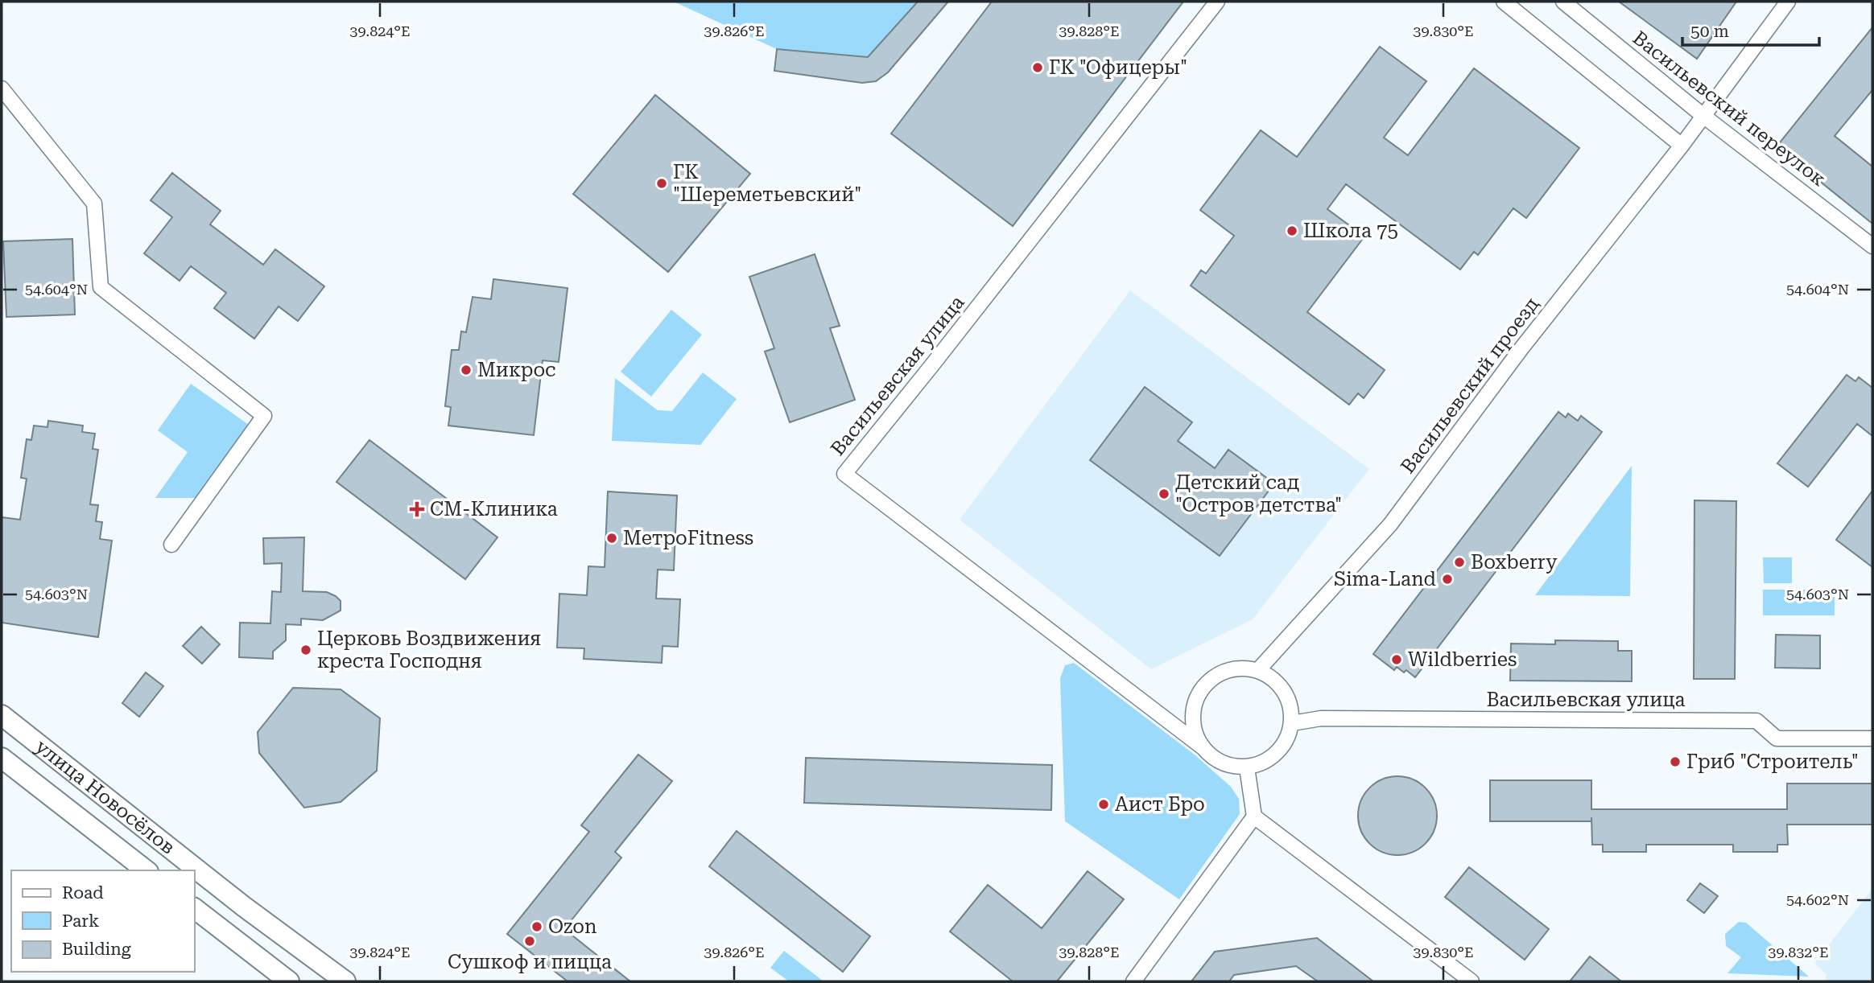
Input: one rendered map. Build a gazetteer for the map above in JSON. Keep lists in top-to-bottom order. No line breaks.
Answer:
{"streets":{"main road":["улица Новосёлов"],"street":["Васильевский переулок","Васильевская улица","Васильевский проезд"]},"crossings":[["Васильевский переулок","Васильевский проезд"],["Васильевская улица","Васильевский проезд"]],"places":{"other":["ГК \"Офицеры\"","ГК \"Шереметьевский\"","Школа 75","Микрос","Детский сад \"Остров детства\"","МетроFitness","Boxberry","Sima-Land","Церковь Воздвижения креста Господня","Wildberries","Гриб \"Строитель\"","Аист Бро","Ozon","Сушкоф и пицца"],"health":["СМ-Клиника"]},"legend":["Road","Park","Building"],"scale_bar":"50 m","coordinates":["39.824°E","39.826°E","39.828°E","39.830°E","54.604°N","54.603°N","54.602°N","39.832°E"]}
